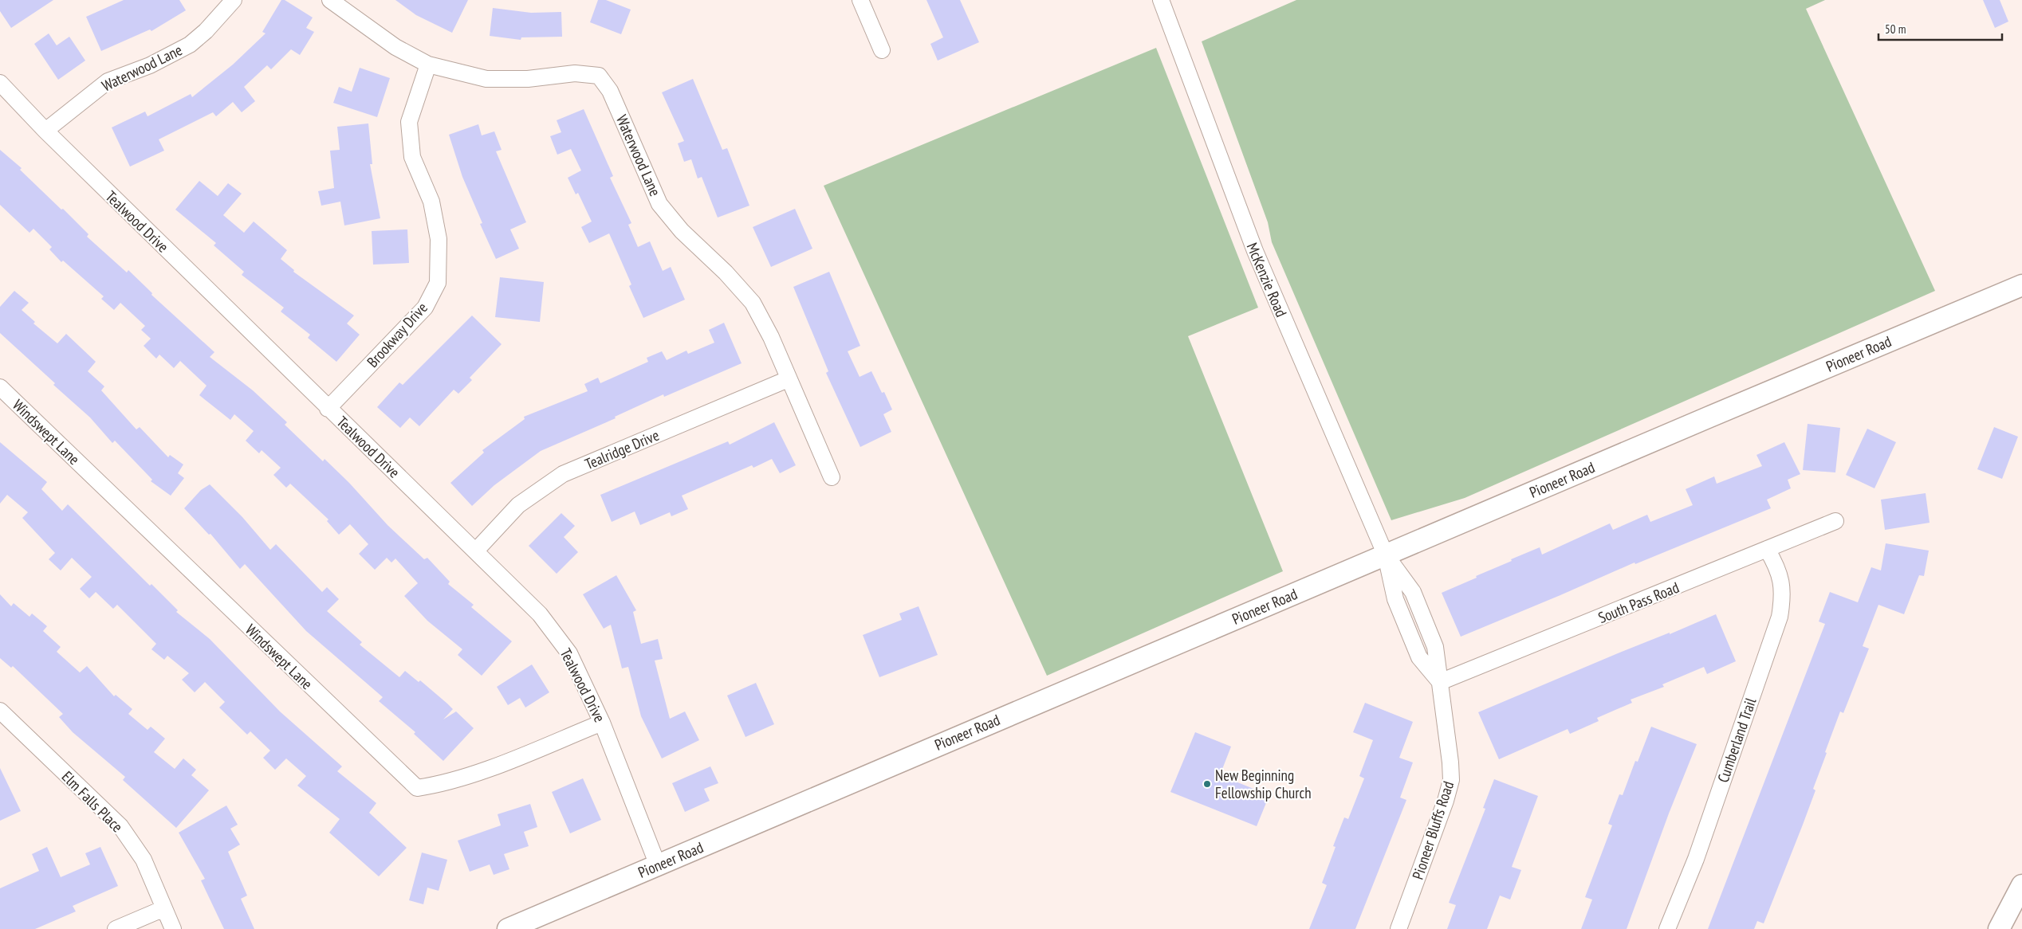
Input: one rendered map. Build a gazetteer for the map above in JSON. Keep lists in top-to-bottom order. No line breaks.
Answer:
{"streets":{"main road":["Pioneer Road"],"street":["Waterwood Lane","Tealwood Drive","McKenzie Road","Brookway Drive","Windswept Lane","Tealridge Drive","South Pass Road","Cumberland Trail","Elm Falls Place","Pioneer Bluffs Road"]},"crossings":[["Waterwood Lane","Tealwood Drive"],["Waterwood Lane","Brookway Drive"],["Waterwood Lane","Tealridge Drive"],["Tealwood Drive","Brookway Drive"],["Tealwood Drive","Pioneer Road"],["Tealwood Drive","Windswept Lane"],["Tealwood Drive","Tealridge Drive"],["McKenzie Road","Pioneer Road"],["McKenzie Road","Pioneer Bluffs Road"],["Pioneer Road","Pioneer Bluffs Road"],["South Pass Road","Cumberland Trail"],["South Pass Road","Pioneer Bluffs Road"]],"places":["New Beginning Fellowship Church"],"scale_bar":"50 m"}
